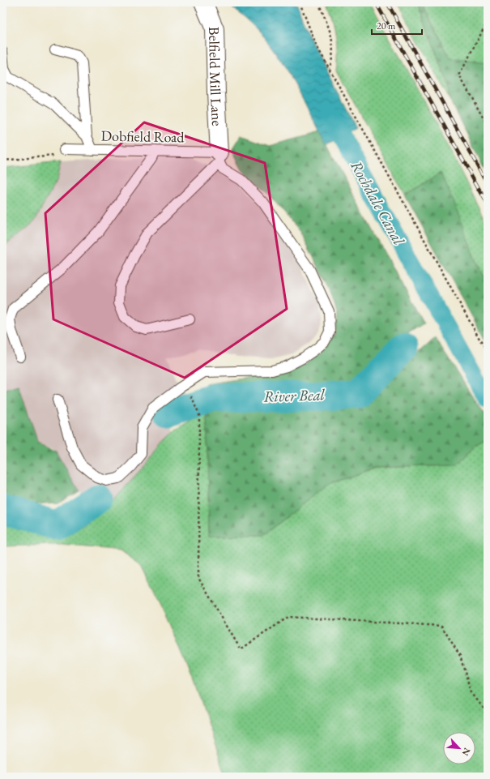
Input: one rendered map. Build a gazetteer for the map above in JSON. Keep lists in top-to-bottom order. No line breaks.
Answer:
{"streets":{"street":["Belfield Mill Lane"],"lane":["Dobfield Road"]},"crossings":[["Belfield Mill Lane","Dobfield Road"]],"water":["Rochdale Canal","River Beal"],"scale_bar":"20 m","north":"bottom right"}
